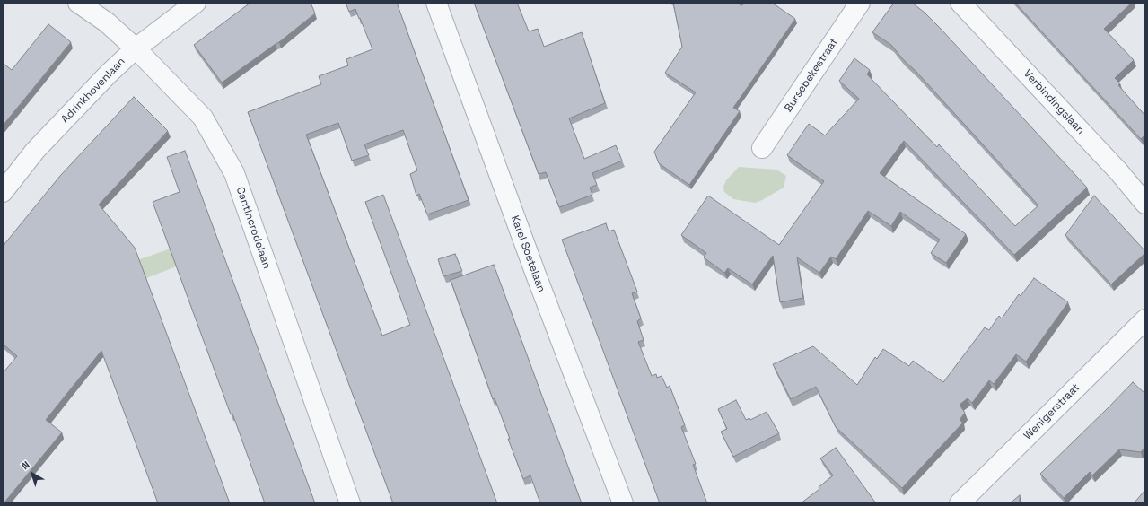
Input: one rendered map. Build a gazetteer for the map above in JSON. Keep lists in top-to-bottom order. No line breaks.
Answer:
{"streets":{"street":["Bursebekestraat","Adrinkhovenlaan","Verbindingslaan","Cantincrodelaan","Karel Soetelaan","Wenigerstraat"]},"crossings":[["Adrinkhovenlaan","Cantincrodelaan"]],"north":"top left"}
